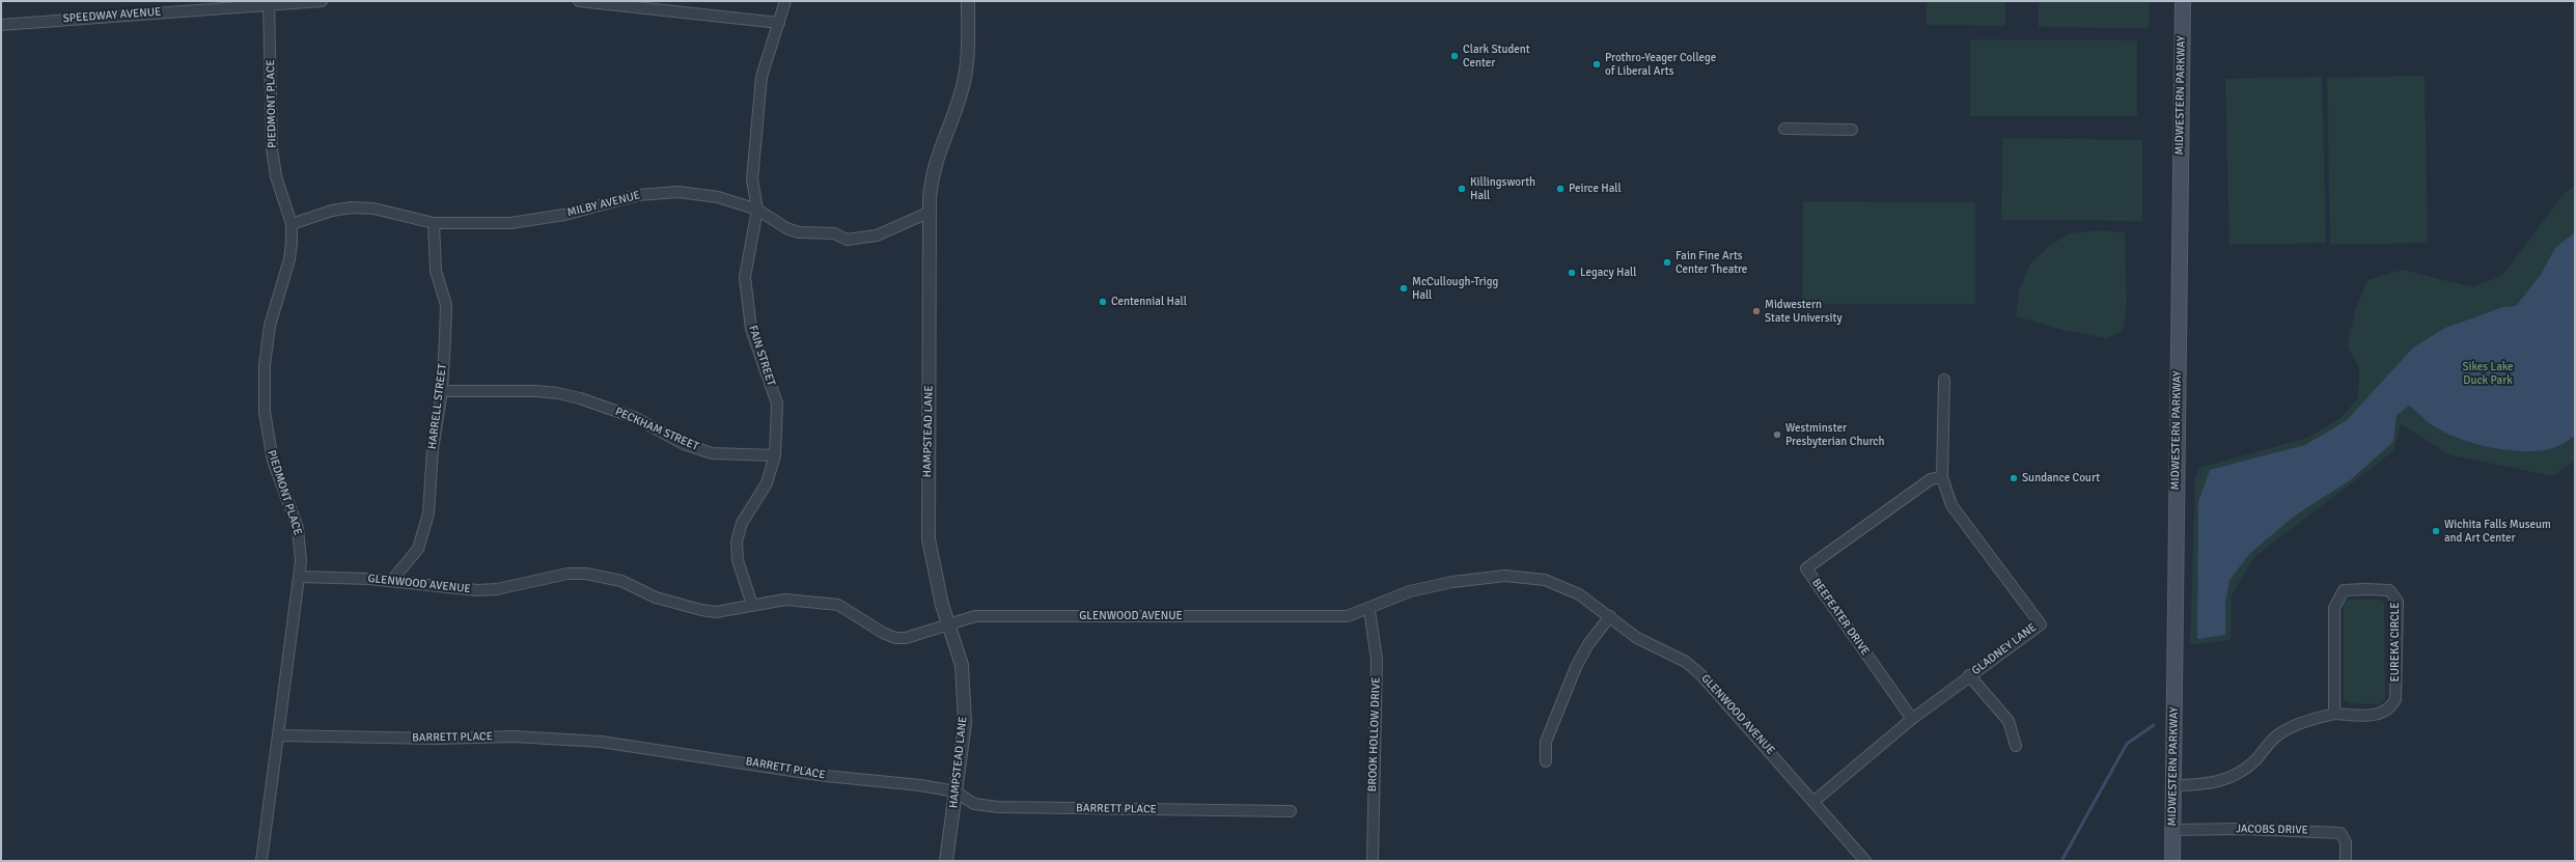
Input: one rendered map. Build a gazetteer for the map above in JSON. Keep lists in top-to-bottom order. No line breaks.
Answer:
{"streets":{"main road":["MIDWESTERN PARKWAY"],"street":["SPEEDWAY AVENUE","PIEDMONT PLACE","MILBY AVENUE","FAIN STREET","HARRELL STREET","PECKHAM STREET","HAMPSTEAD LANE","GLENWOOD AVENUE","BEEFEATER DRIVE","EUREKA CIRCLE","GLADNEY LANE","BROOK HOLLOW DRIVE","BARRETT PLACE","JACOBS DRIVE"]},"crossings":[["SPEEDWAY AVENUE","PIEDMONT PLACE"],["MIDWESTERN PARKWAY","EUREKA CIRCLE"],["MIDWESTERN PARKWAY","JACOBS DRIVE"],["PIEDMONT PLACE","MILBY AVENUE"],["PIEDMONT PLACE","GLENWOOD AVENUE"],["PIEDMONT PLACE","BARRETT PLACE"],["MILBY AVENUE","FAIN STREET"],["MILBY AVENUE","HARRELL STREET"],["MILBY AVENUE","HAMPSTEAD LANE"],["FAIN STREET","PECKHAM STREET"],["FAIN STREET","GLENWOOD AVENUE"],["HARRELL STREET","PECKHAM STREET"],["HARRELL STREET","GLENWOOD AVENUE"],["HAMPSTEAD LANE","GLENWOOD AVENUE"],["HAMPSTEAD LANE","BARRETT PLACE"],["GLENWOOD AVENUE","GLADNEY LANE"],["GLENWOOD AVENUE","BROOK HOLLOW DRIVE"],["BEEFEATER DRIVE","GLADNEY LANE"]],"parks":["Sikes Lake Duck Park"],"places":["Clark Student Center","Prothro-Yeager College of Liberal Arts","Killingsworth Hall","Peirce Hall","Fain Fine Arts Center Theatre","Legacy Hall","McCullough-Trigg Hall","Centennial Hall","Midwestern State University","Westminster Presbyterian Church","Sundance Court","Wichita Falls Museum and Art Center"]}
